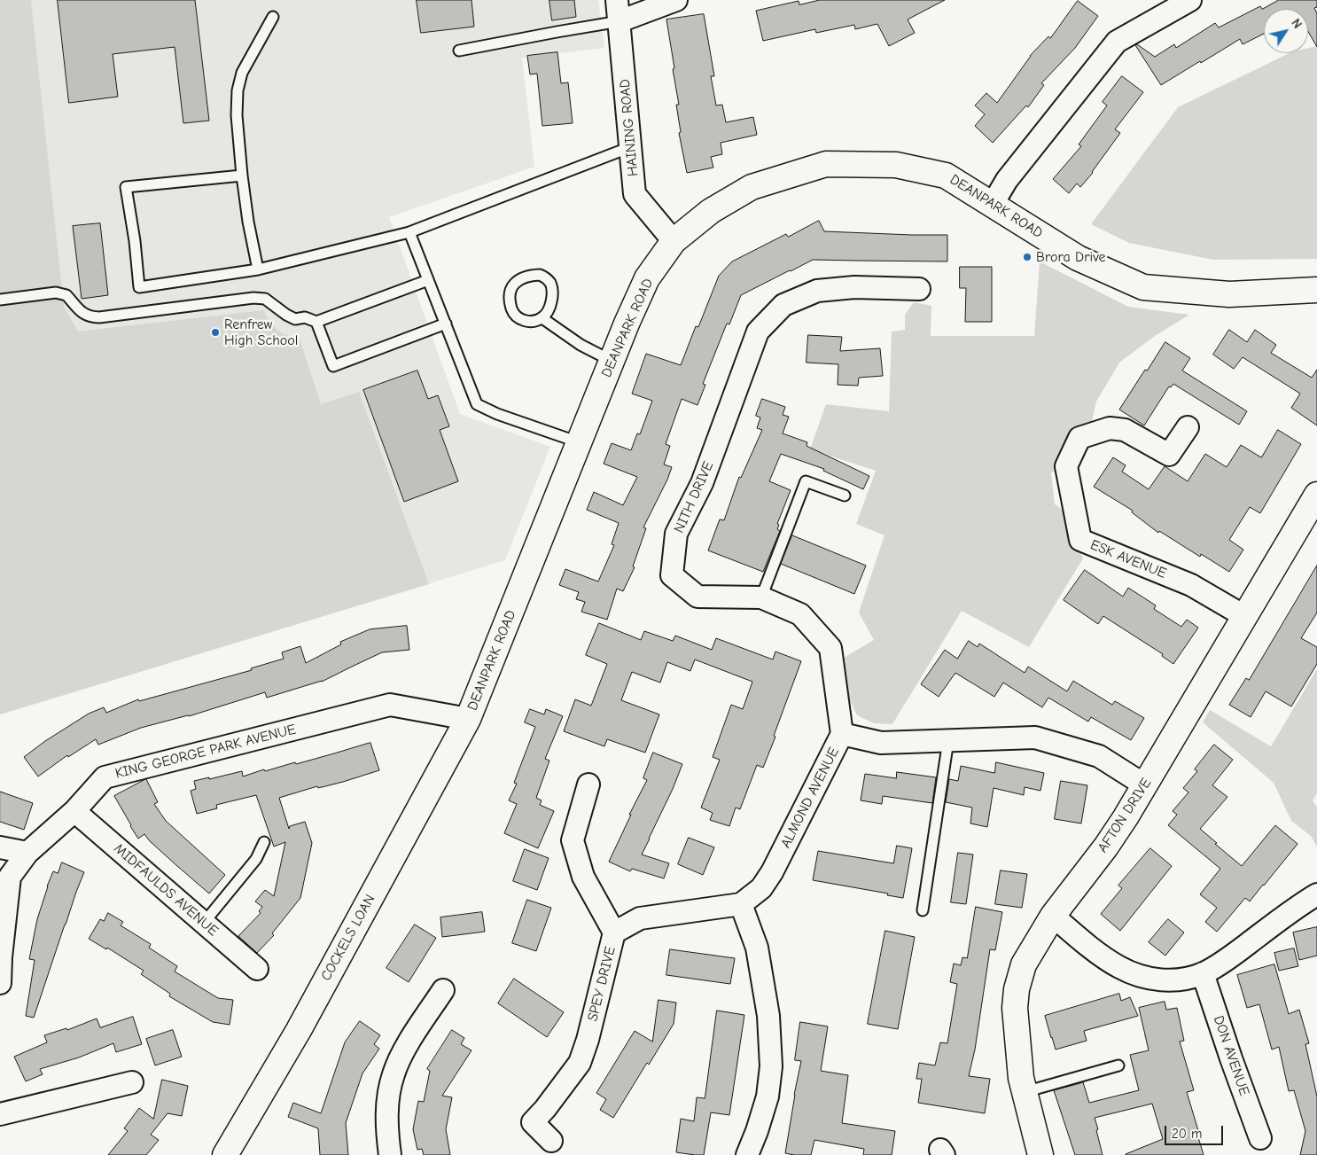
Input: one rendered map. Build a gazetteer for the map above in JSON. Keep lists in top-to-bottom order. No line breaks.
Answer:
{"streets":{"street":["HAINING ROAD","DEANPARK ROAD","NITH DRIVE","ESK AVENUE","KING GEORGE PARK AVENUE","ALMOND AVENUE","AFTON DRIVE","MIDFAULDS AVENUE","COCKELS LOAN","SPEY DRIVE","DON AVENUE"]},"crossings":[["HAINING ROAD","DEANPARK ROAD"],["DEANPARK ROAD","KING GEORGE PARK AVENUE"],["DEANPARK ROAD","COCKELS LOAN"],["NITH DRIVE","ALMOND AVENUE"],["ESK AVENUE","AFTON DRIVE"],["KING GEORGE PARK AVENUE","MIDFAULDS AVENUE"],["KING GEORGE PARK AVENUE","COCKELS LOAN"],["ALMOND AVENUE","AFTON DRIVE"],["ALMOND AVENUE","SPEY DRIVE"]],"places":["Brora Drive","Renfrew High School"],"scale_bar":"20 m","north":"top right"}
